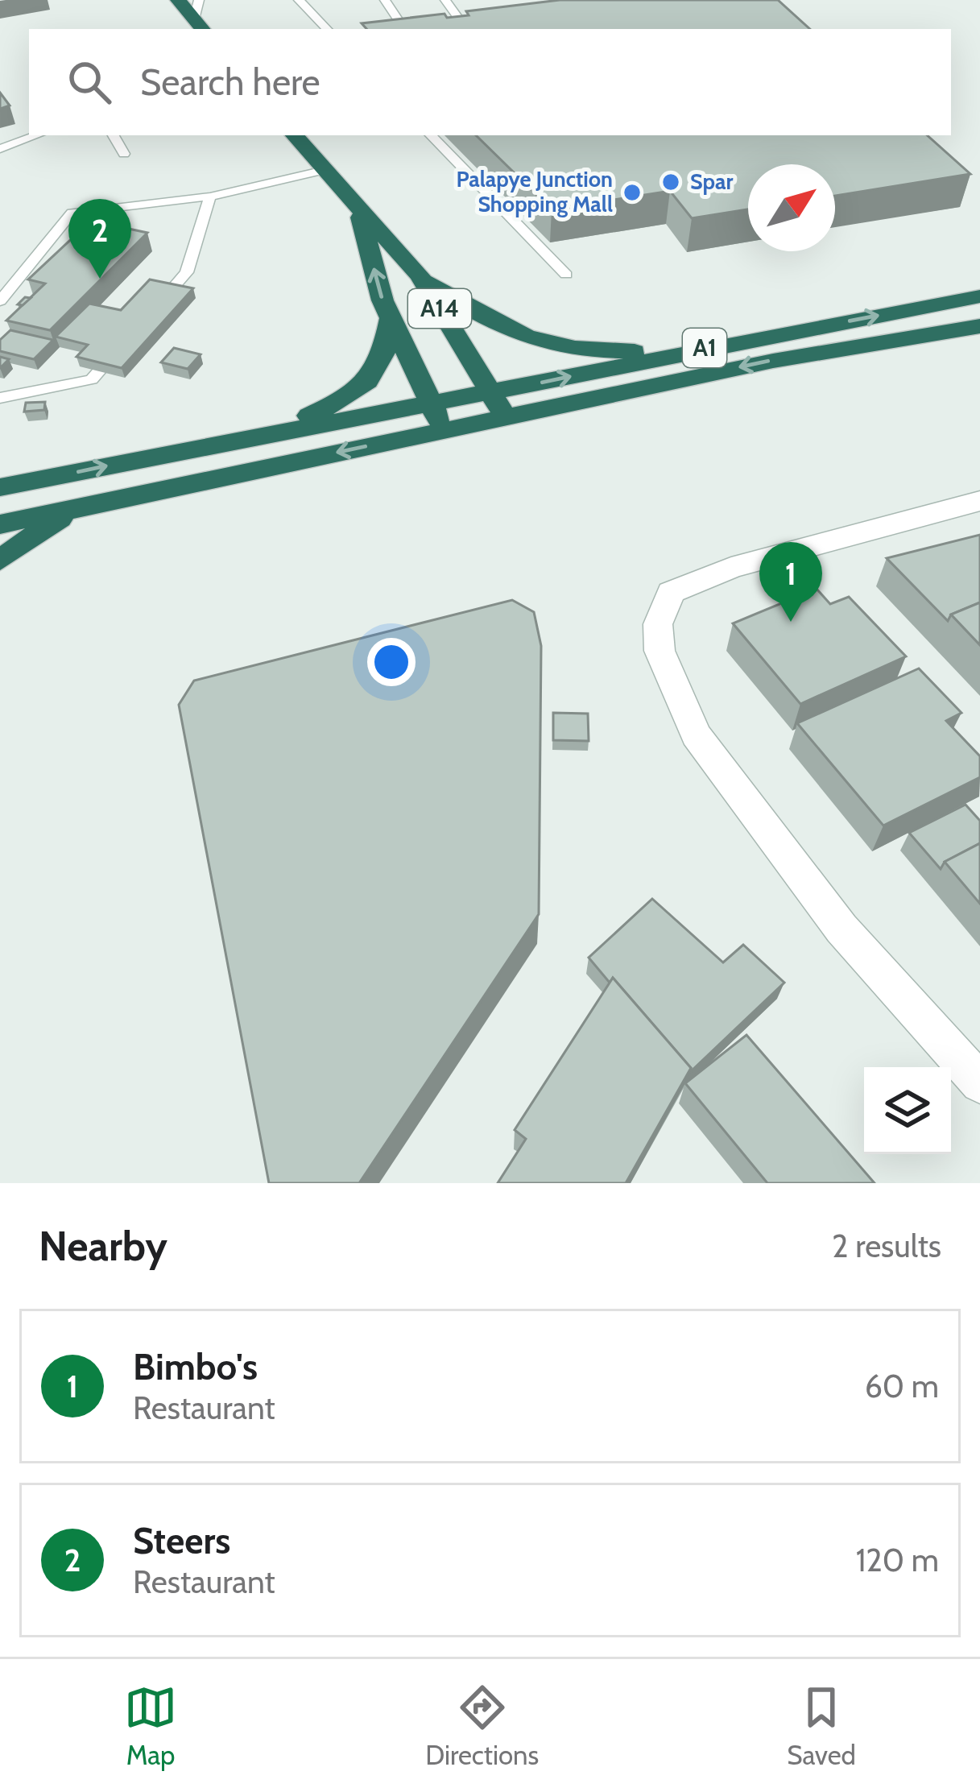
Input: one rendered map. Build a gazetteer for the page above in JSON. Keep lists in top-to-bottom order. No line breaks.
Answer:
{"streets":{"highway":["A14","A1"]},"crossings":[["A14","A1"]],"places":["Spar","Palapye Junction Shopping Mall"],"north":"top right","page":{"search":"Search here","pins":["2","1"],"heading":["Nearby","2 results"],"list":[{"mark":"1","name":"Bimbo's","note":"Restaurant","value":"60 m"},{"mark":"2","name":"Steers","note":"Restaurant","value":"120 m"}],"nav":["Map","Directions","Saved"]}}
